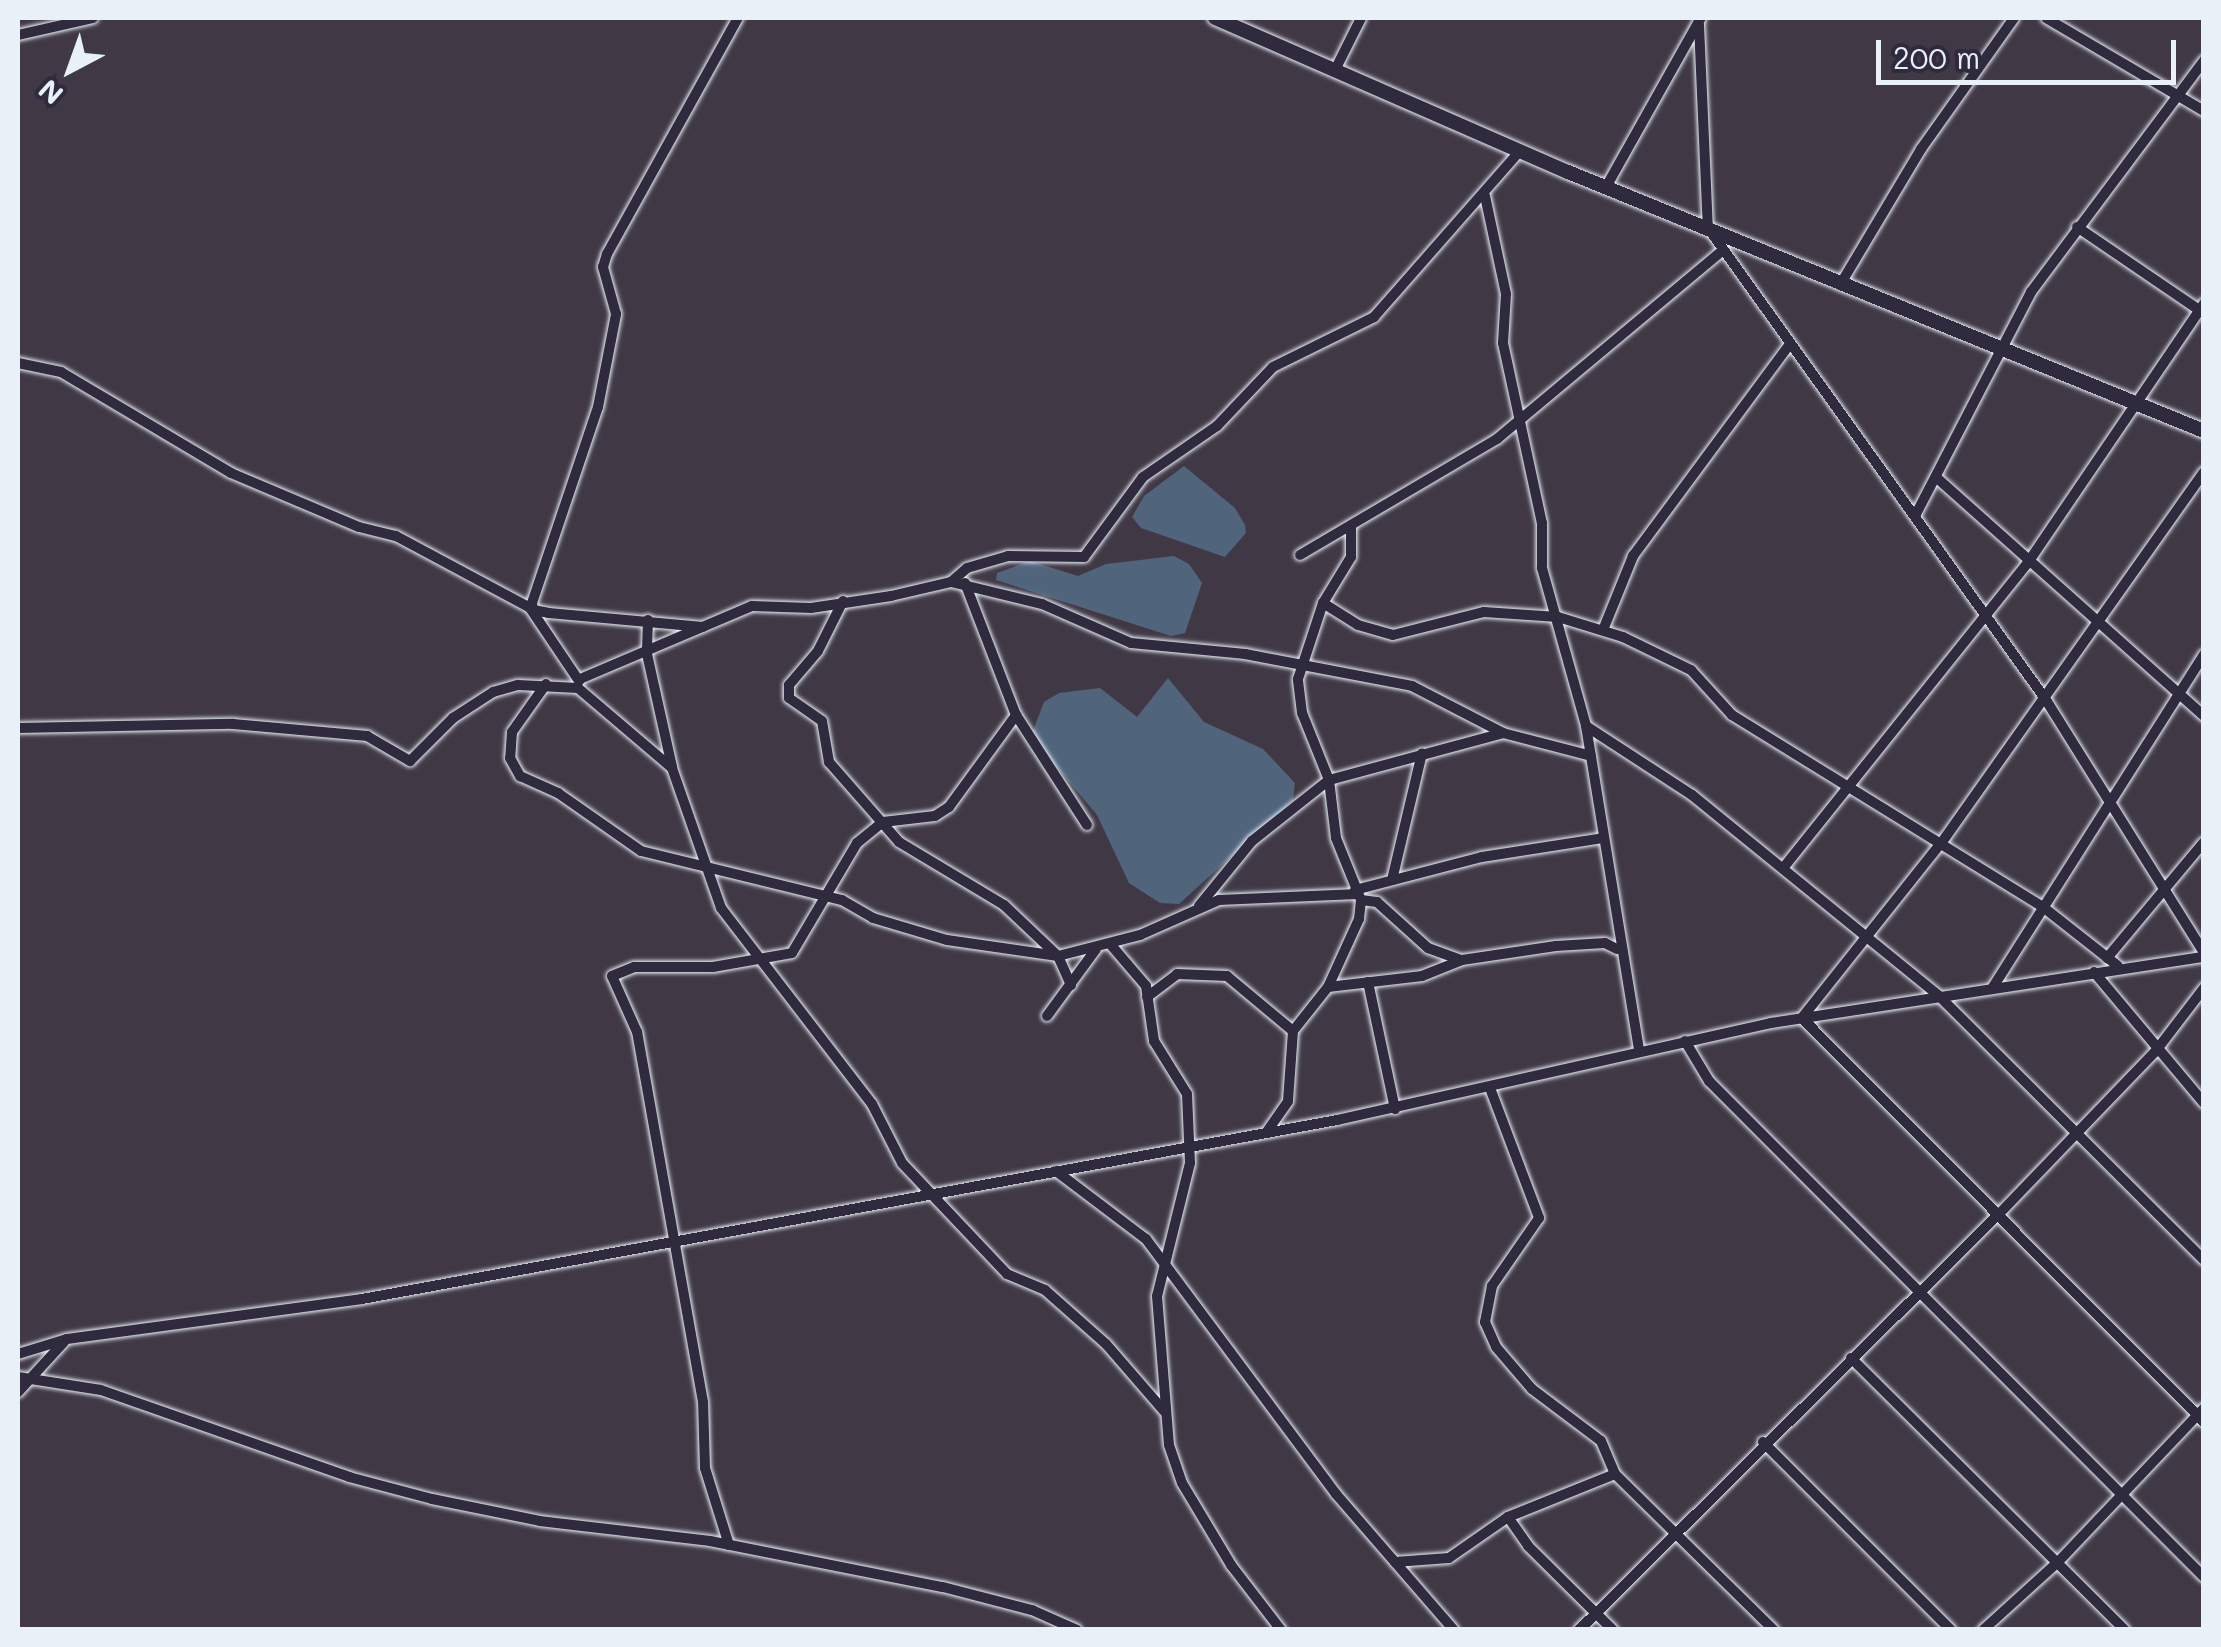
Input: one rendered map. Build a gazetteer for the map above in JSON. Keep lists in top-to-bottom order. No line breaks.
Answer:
{"scale_bar":"200 m","north":"bottom left"}
